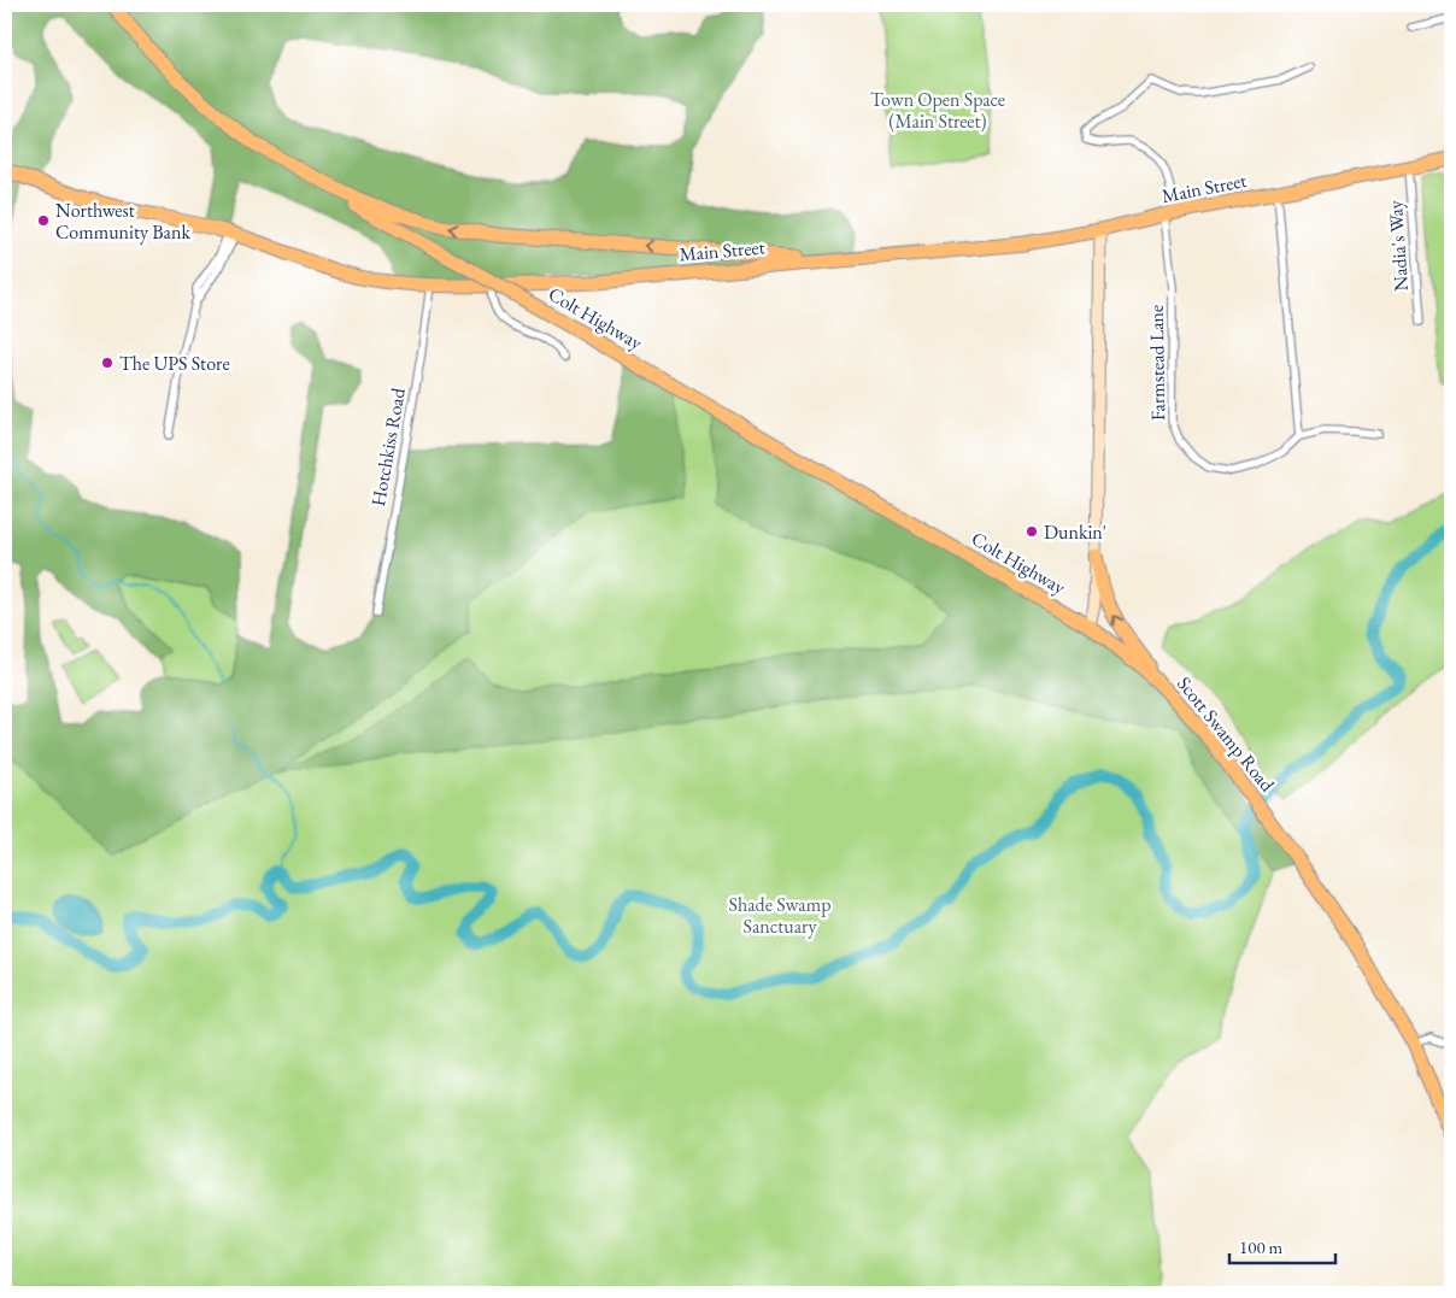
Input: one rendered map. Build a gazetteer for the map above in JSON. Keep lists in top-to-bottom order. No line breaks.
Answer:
{"streets":{"highway":["Main Street","Colt Highway","Scott Swamp Road"],"street":["Nadia's Way","Farmstead Lane","Hotchkiss Road"]},"crossings":[["Main Street","Nadia's Way"],["Main Street","Farmstead Lane"],["Main Street","Hotchkiss Road"],["Colt Highway","Scott Swamp Road"]],"parks":["Town Open Space (Main Street)","Shade Swamp Sanctuary"],"places":["Northwest Community Bank","The UPS Store","Dunkin'"],"scale_bar":"100 m"}
